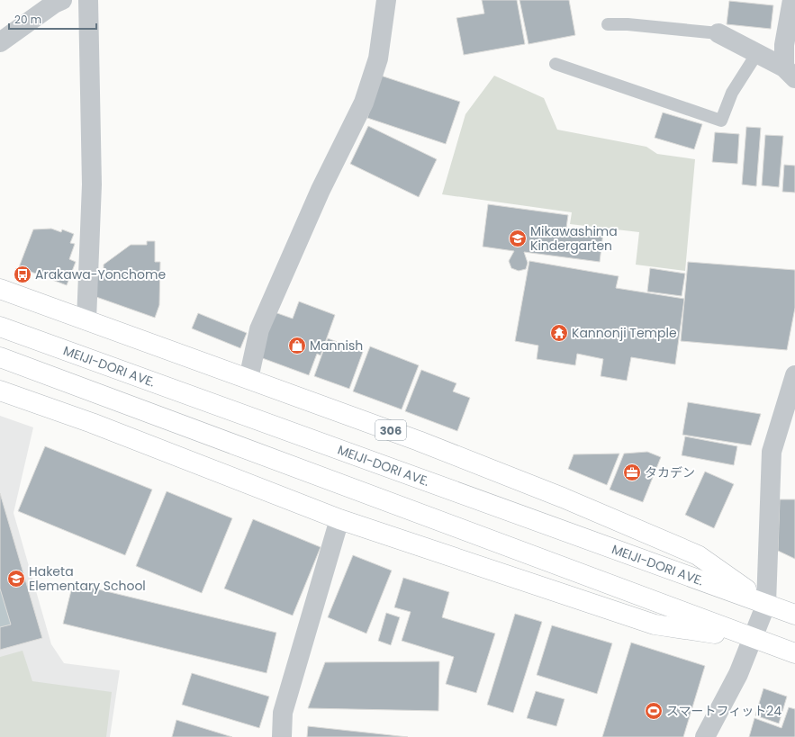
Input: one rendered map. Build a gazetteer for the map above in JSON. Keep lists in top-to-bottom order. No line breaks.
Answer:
{"streets":{"main road":["MEIJI-DORI AVE.","306"]},"crossings":[["MEIJI-DORI AVE.","306"]],"places":{"school or university":["Mikawashima Kindergarten","Haketa Elementary School"],"bus stop":["Arakawa-Yonchome"],"temple":["Kannonji Temple"],"shop":["Mannish"],"office":["タカデン"],"sports":["スマートフィット24"]},"scale_bar":"20 m"}
